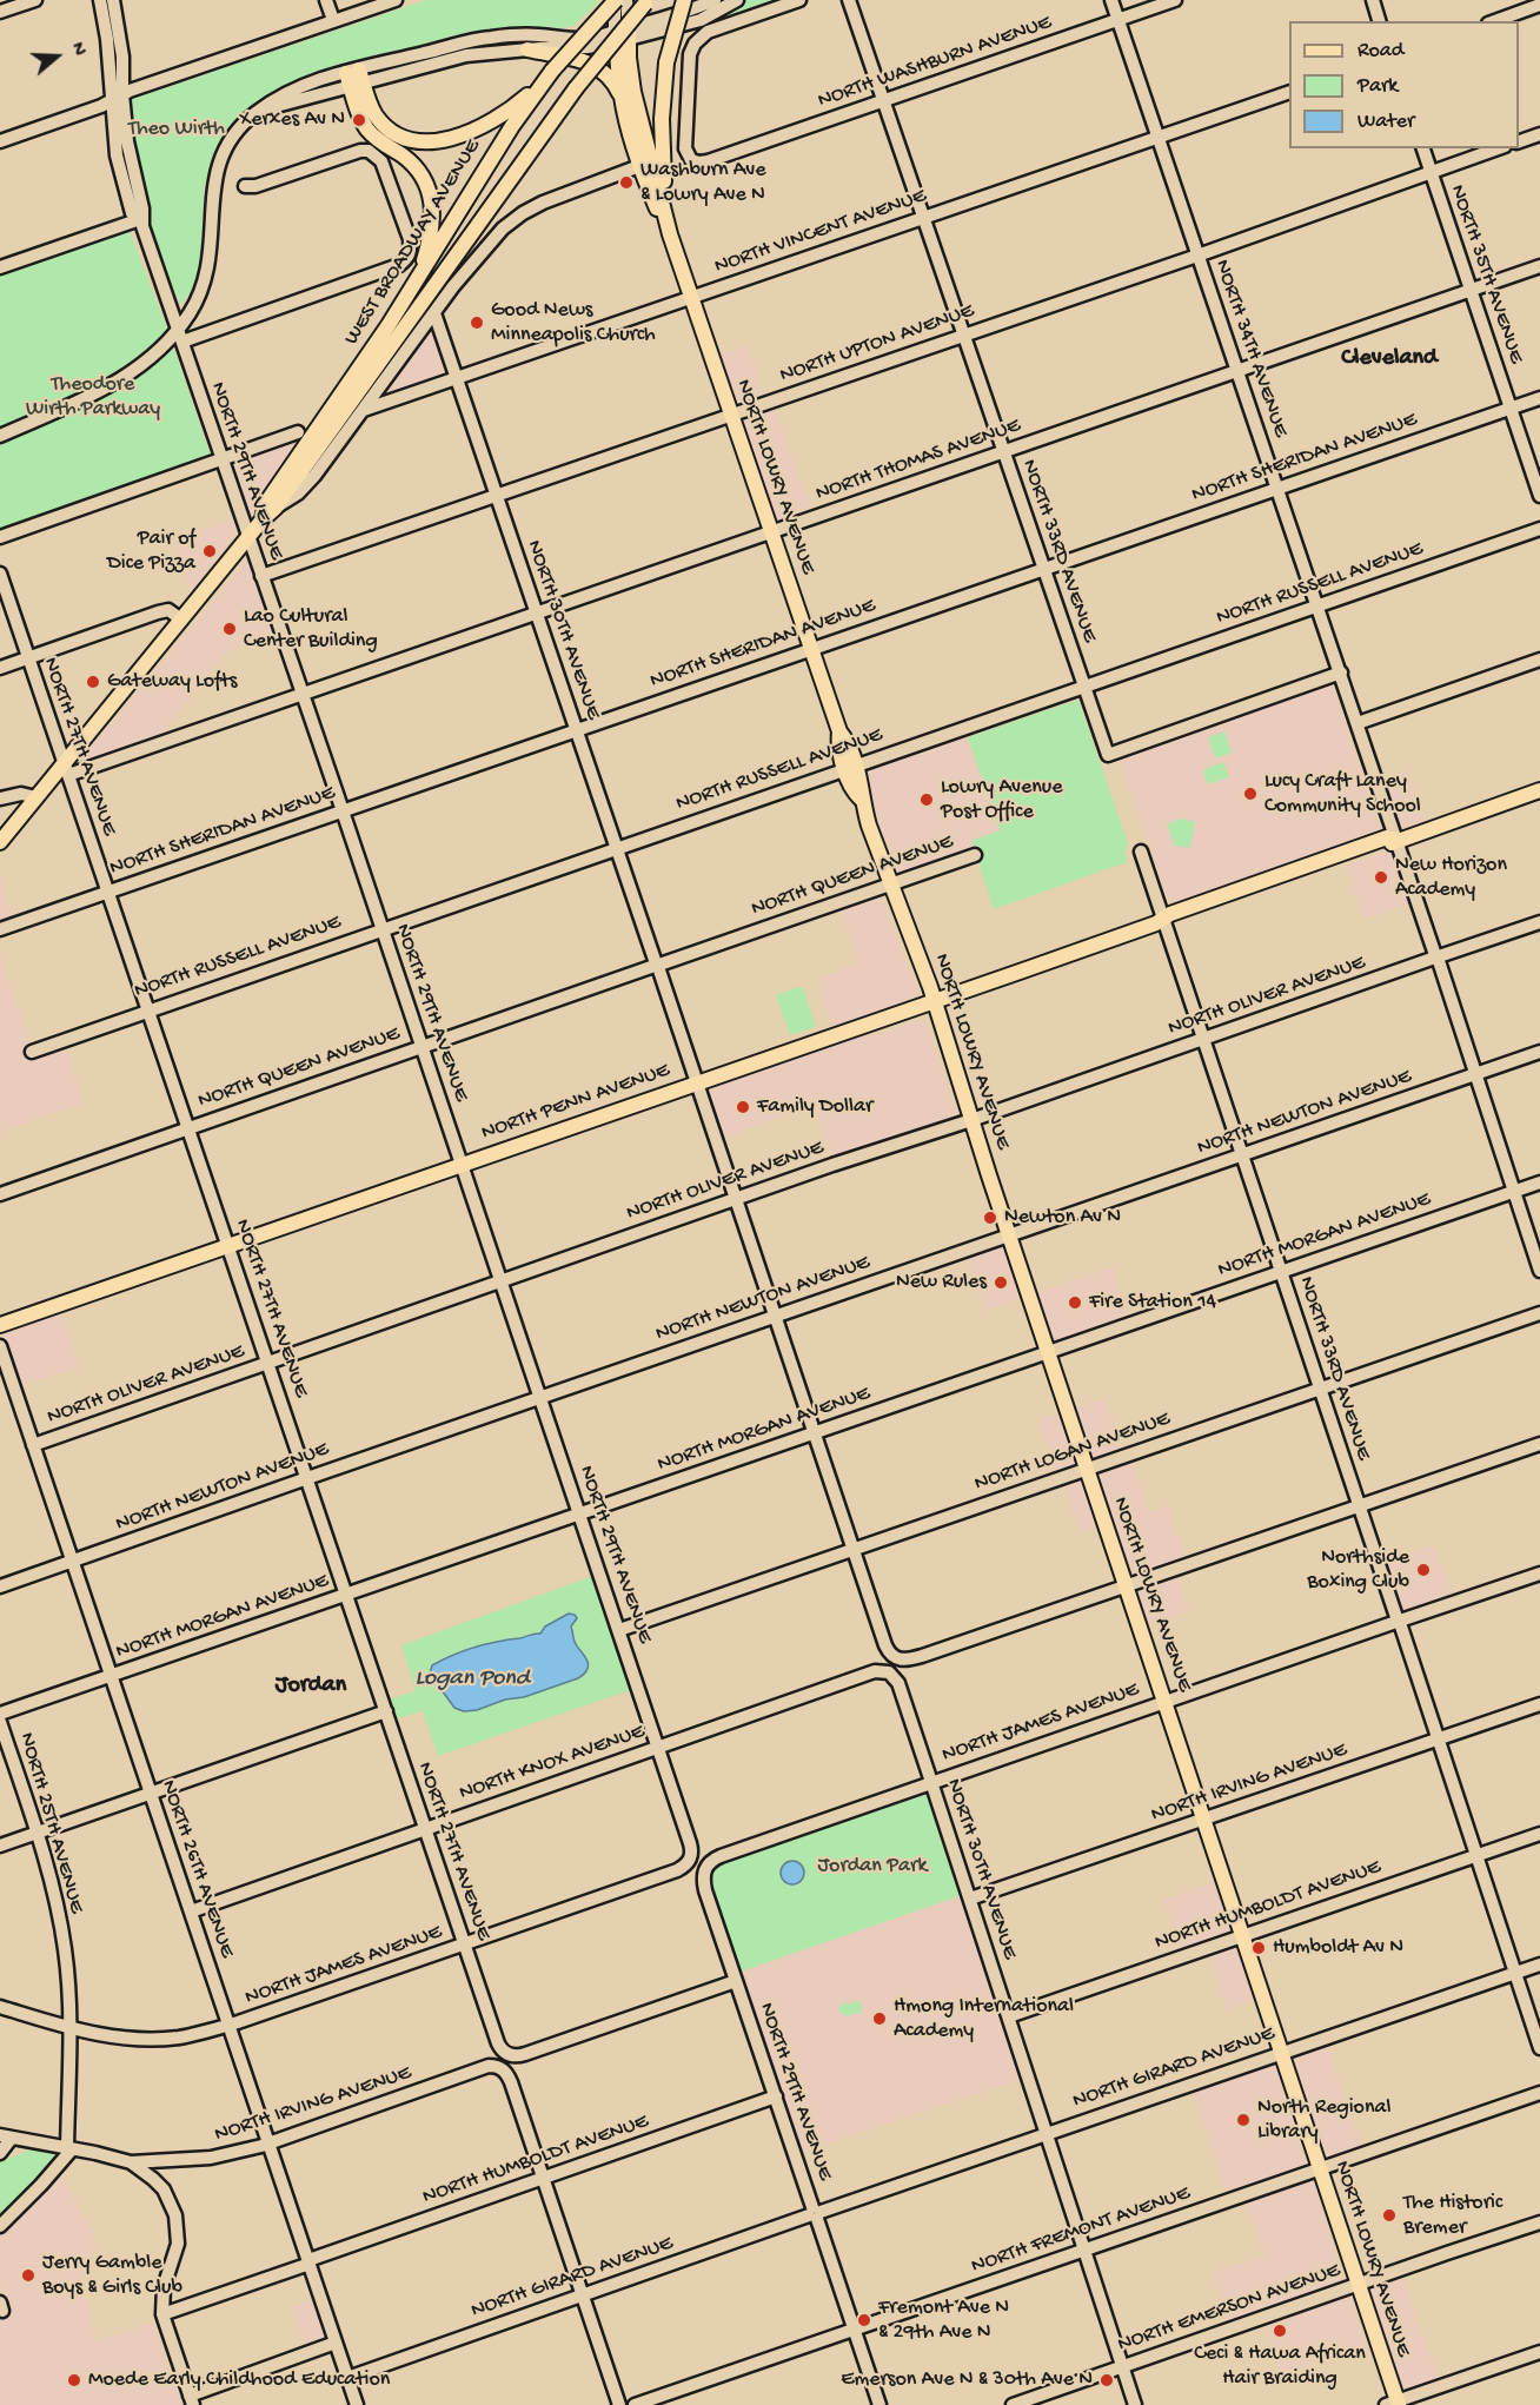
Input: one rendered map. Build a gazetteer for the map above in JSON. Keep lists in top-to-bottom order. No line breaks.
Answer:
{"streets":{"main road":["WEST BROADWAY AVENUE","NORTH LOWRY AVENUE","NORTH PENN AVENUE"],"street":["NORTH WASHBURN AVENUE","NORTH VINCENT AVENUE","NORTH 35TH AVENUE","NORTH UPTON AVENUE","NORTH 34TH AVENUE","NORTH SHERIDAN AVENUE","NORTH THOMAS AVENUE","NORTH 29TH AVENUE","NORTH 33RD AVENUE","NORTH RUSSELL AVENUE","NORTH 30TH AVENUE","NORTH 27TH AVENUE","NORTH QUEEN AVENUE","NORTH OLIVER AVENUE","NORTH NEWTON AVENUE","NORTH MORGAN AVENUE","NORTH LOGAN AVENUE","NORTH JAMES AVENUE","NORTH KNOX AVENUE","NORTH IRVING AVENUE","NORTH 25TH AVENUE","NORTH 26TH AVENUE","NORTH HUMBOLDT AVENUE","NORTH GIRARD AVENUE","NORTH FREMONT AVENUE","NORTH EMERSON AVENUE"]},"crossings":[["NORTH WASHBURN AVENUE","NORTH 34TH AVENUE"],["NORTH WASHBURN AVENUE","NORTH 33RD AVENUE"],["NORTH VINCENT AVENUE","WEST BROADWAY AVENUE"],["NORTH VINCENT AVENUE","NORTH 34TH AVENUE"],["NORTH VINCENT AVENUE","NORTH LOWRY AVENUE"],["NORTH VINCENT AVENUE","NORTH 33RD AVENUE"],["NORTH VINCENT AVENUE","NORTH 30TH AVENUE"],["WEST BROADWAY AVENUE","NORTH THOMAS AVENUE"],["WEST BROADWAY AVENUE","NORTH 29TH AVENUE"],["WEST BROADWAY AVENUE","NORTH LOWRY AVENUE"],["WEST BROADWAY AVENUE","NORTH 30TH AVENUE"],["WEST BROADWAY AVENUE","NORTH 27TH AVENUE"],["NORTH 35TH AVENUE","NORTH UPTON AVENUE"],["NORTH 35TH AVENUE","NORTH SHERIDAN AVENUE"],["NORTH 35TH AVENUE","NORTH THOMAS AVENUE"],["NORTH UPTON AVENUE","NORTH 34TH AVENUE"],["NORTH UPTON AVENUE","NORTH 29TH AVENUE"],["NORTH UPTON AVENUE","NORTH LOWRY AVENUE"],["NORTH UPTON AVENUE","NORTH 33RD AVENUE"],["NORTH UPTON AVENUE","NORTH 30TH AVENUE"],["NORTH 34TH AVENUE","NORTH SHERIDAN AVENUE"],["NORTH 34TH AVENUE","NORTH THOMAS AVENUE"],["NORTH 34TH AVENUE","NORTH 33RD AVENUE"],["NORTH 34TH AVENUE","NORTH RUSSELL AVENUE"],["NORTH 34TH AVENUE","NORTH OLIVER AVENUE"],["NORTH 34TH AVENUE","NORTH PENN AVENUE"],["NORTH 34TH AVENUE","NORTH NEWTON AVENUE"],["NORTH 34TH AVENUE","NORTH MORGAN AVENUE"],["NORTH SHERIDAN AVENUE","NORTH 29TH AVENUE"],["NORTH SHERIDAN AVENUE","NORTH LOWRY AVENUE"],["NORTH SHERIDAN AVENUE","NORTH 33RD AVENUE"],["NORTH SHERIDAN AVENUE","NORTH 30TH AVENUE"],["NORTH SHERIDAN AVENUE","NORTH 27TH AVENUE"],["NORTH THOMAS AVENUE","NORTH 29TH AVENUE"],["NORTH THOMAS AVENUE","NORTH LOWRY AVENUE"],["NORTH THOMAS AVENUE","NORTH 33RD AVENUE"],["NORTH THOMAS AVENUE","NORTH 30TH AVENUE"],["NORTH THOMAS AVENUE","NORTH 27TH AVENUE"],["NORTH 29TH AVENUE","NORTH RUSSELL AVENUE"],["NORTH 29TH AVENUE","NORTH 27TH AVENUE"],["NORTH 29TH AVENUE","NORTH QUEEN AVENUE"],["NORTH 29TH AVENUE","NORTH OLIVER AVENUE"],["NORTH 29TH AVENUE","NORTH PENN AVENUE"],["NORTH 29TH AVENUE","NORTH NEWTON AVENUE"],["NORTH 29TH AVENUE","NORTH MORGAN AVENUE"],["NORTH 29TH AVENUE","NORTH LOGAN AVENUE"],["NORTH 29TH AVENUE","NORTH JAMES AVENUE"],["NORTH 29TH AVENUE","NORTH KNOX AVENUE"],["NORTH 29TH AVENUE","NORTH HUMBOLDT AVENUE"],["NORTH 29TH AVENUE","NORTH GIRARD AVENUE"],["NORTH 29TH AVENUE","NORTH FREMONT AVENUE"],["NORTH LOWRY AVENUE","NORTH RUSSELL AVENUE"],["NORTH LOWRY AVENUE","NORTH 30TH AVENUE"],["NORTH LOWRY AVENUE","NORTH QUEEN AVENUE"],["NORTH LOWRY AVENUE","NORTH OLIVER AVENUE"],["NORTH LOWRY AVENUE","NORTH PENN AVENUE"],["NORTH LOWRY AVENUE","NORTH NEWTON AVENUE"],["NORTH LOWRY AVENUE","NORTH MORGAN AVENUE"],["NORTH LOWRY AVENUE","NORTH LOGAN AVENUE"],["NORTH LOWRY AVENUE","NORTH JAMES AVENUE"],["NORTH LOWRY AVENUE","NORTH IRVING AVENUE"],["NORTH LOWRY AVENUE","NORTH HUMBOLDT AVENUE"],["NORTH LOWRY AVENUE","NORTH GIRARD AVENUE"],["NORTH LOWRY AVENUE","NORTH FREMONT AVENUE"],["NORTH LOWRY AVENUE","NORTH EMERSON AVENUE"],["NORTH 33RD AVENUE","NORTH RUSSELL AVENUE"],["NORTH 33RD AVENUE","NORTH OLIVER AVENUE"],["NORTH 33RD AVENUE","NORTH PENN AVENUE"],["NORTH 33RD AVENUE","NORTH NEWTON AVENUE"],["NORTH 33RD AVENUE","NORTH MORGAN AVENUE"],["NORTH 33RD AVENUE","NORTH LOGAN AVENUE"],["NORTH 33RD AVENUE","NORTH JAMES AVENUE"],["NORTH 33RD AVENUE","NORTH IRVING AVENUE"],["NORTH 33RD AVENUE","NORTH HUMBOLDT AVENUE"],["NORTH 33RD AVENUE","NORTH GIRARD AVENUE"],["NORTH RUSSELL AVENUE","NORTH 30TH AVENUE"],["NORTH RUSSELL AVENUE","NORTH 27TH AVENUE"],["NORTH 30TH AVENUE","NORTH QUEEN AVENUE"],["NORTH 30TH AVENUE","NORTH OLIVER AVENUE"],["NORTH 30TH AVENUE","NORTH PENN AVENUE"],["NORTH 30TH AVENUE","NORTH NEWTON AVENUE"],["NORTH 30TH AVENUE","NORTH MORGAN AVENUE"],["NORTH 30TH AVENUE","NORTH LOGAN AVENUE"],["NORTH 30TH AVENUE","NORTH JAMES AVENUE"],["NORTH 30TH AVENUE","NORTH KNOX AVENUE"],["NORTH 30TH AVENUE","NORTH IRVING AVENUE"],["NORTH 30TH AVENUE","NORTH HUMBOLDT AVENUE"],["NORTH 30TH AVENUE","NORTH GIRARD AVENUE"],["NORTH 30TH AVENUE","NORTH FREMONT AVENUE"],["NORTH 30TH AVENUE","NORTH EMERSON AVENUE"],["NORTH 27TH AVENUE","NORTH QUEEN AVENUE"],["NORTH 27TH AVENUE","NORTH OLIVER AVENUE"],["NORTH 27TH AVENUE","NORTH PENN AVENUE"],["NORTH 27TH AVENUE","NORTH NEWTON AVENUE"],["NORTH 27TH AVENUE","NORTH MORGAN AVENUE"],["NORTH 27TH AVENUE","NORTH JAMES AVENUE"],["NORTH 27TH AVENUE","NORTH KNOX AVENUE"],["NORTH OLIVER AVENUE","NORTH 26TH AVENUE"],["NORTH NEWTON AVENUE","NORTH 26TH AVENUE"],["NORTH MORGAN AVENUE","NORTH 26TH AVENUE"],["NORTH JAMES AVENUE","NORTH 25TH AVENUE"],["NORTH JAMES AVENUE","NORTH 26TH AVENUE"],["NORTH KNOX AVENUE","NORTH 26TH AVENUE"],["NORTH IRVING AVENUE","NORTH 25TH AVENUE"],["NORTH IRVING AVENUE","NORTH 26TH AVENUE"],["NORTH IRVING AVENUE","NORTH HUMBOLDT AVENUE"],["NORTH 26TH AVENUE","NORTH HUMBOLDT AVENUE"],["NORTH 26TH AVENUE","NORTH GIRARD AVENUE"]],"districts":["Cleveland","Jordan"],"water":["Logan Pond"],"parks":["Theo Wirth","Theodore Wirth Parkway","Jordan Park"],"places":["Xerxes Av N","Washburn Ave & Lowry Ave N","Good News Minneapolis Church","Pair of Dice Pizza","Lao Cultural Center Building","Gateway Lofts","Lucy Craft Laney Community School","Lowry Avenue Post Office","New Horizon Academy","Family Dollar","Newton Av N","New Rules","Fire Station 14","Northside Boxing Club","Humboldt Av N","Hmong International Academy","North Regional Library","The Historic Bremer","Jerry Gamble Boys & Girls Club","Fremont Ave N & 29th Ave N","Ceci & Hawa African Hair Braiding","Moede Early Childhood Education","Emerson Ave N & 30th Ave N"],"legend":["Road","Park","Water"],"north":"right"}
